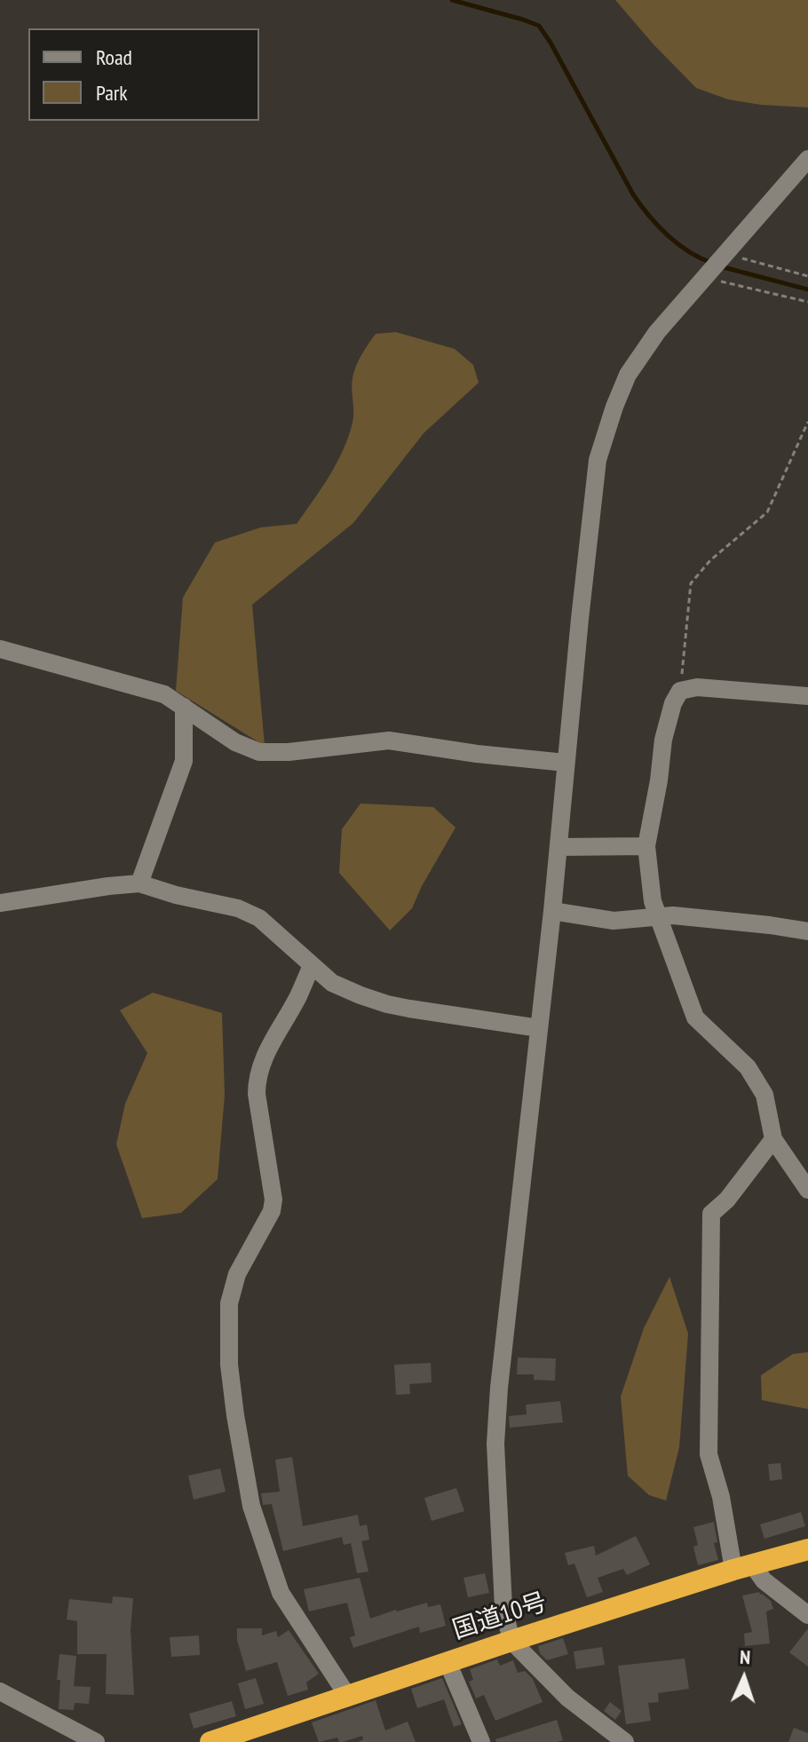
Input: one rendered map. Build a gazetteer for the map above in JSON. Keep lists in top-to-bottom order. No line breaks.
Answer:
{"streets":{"highway":["国道10号"]},"legend":["Road","Park"],"north":"top"}
